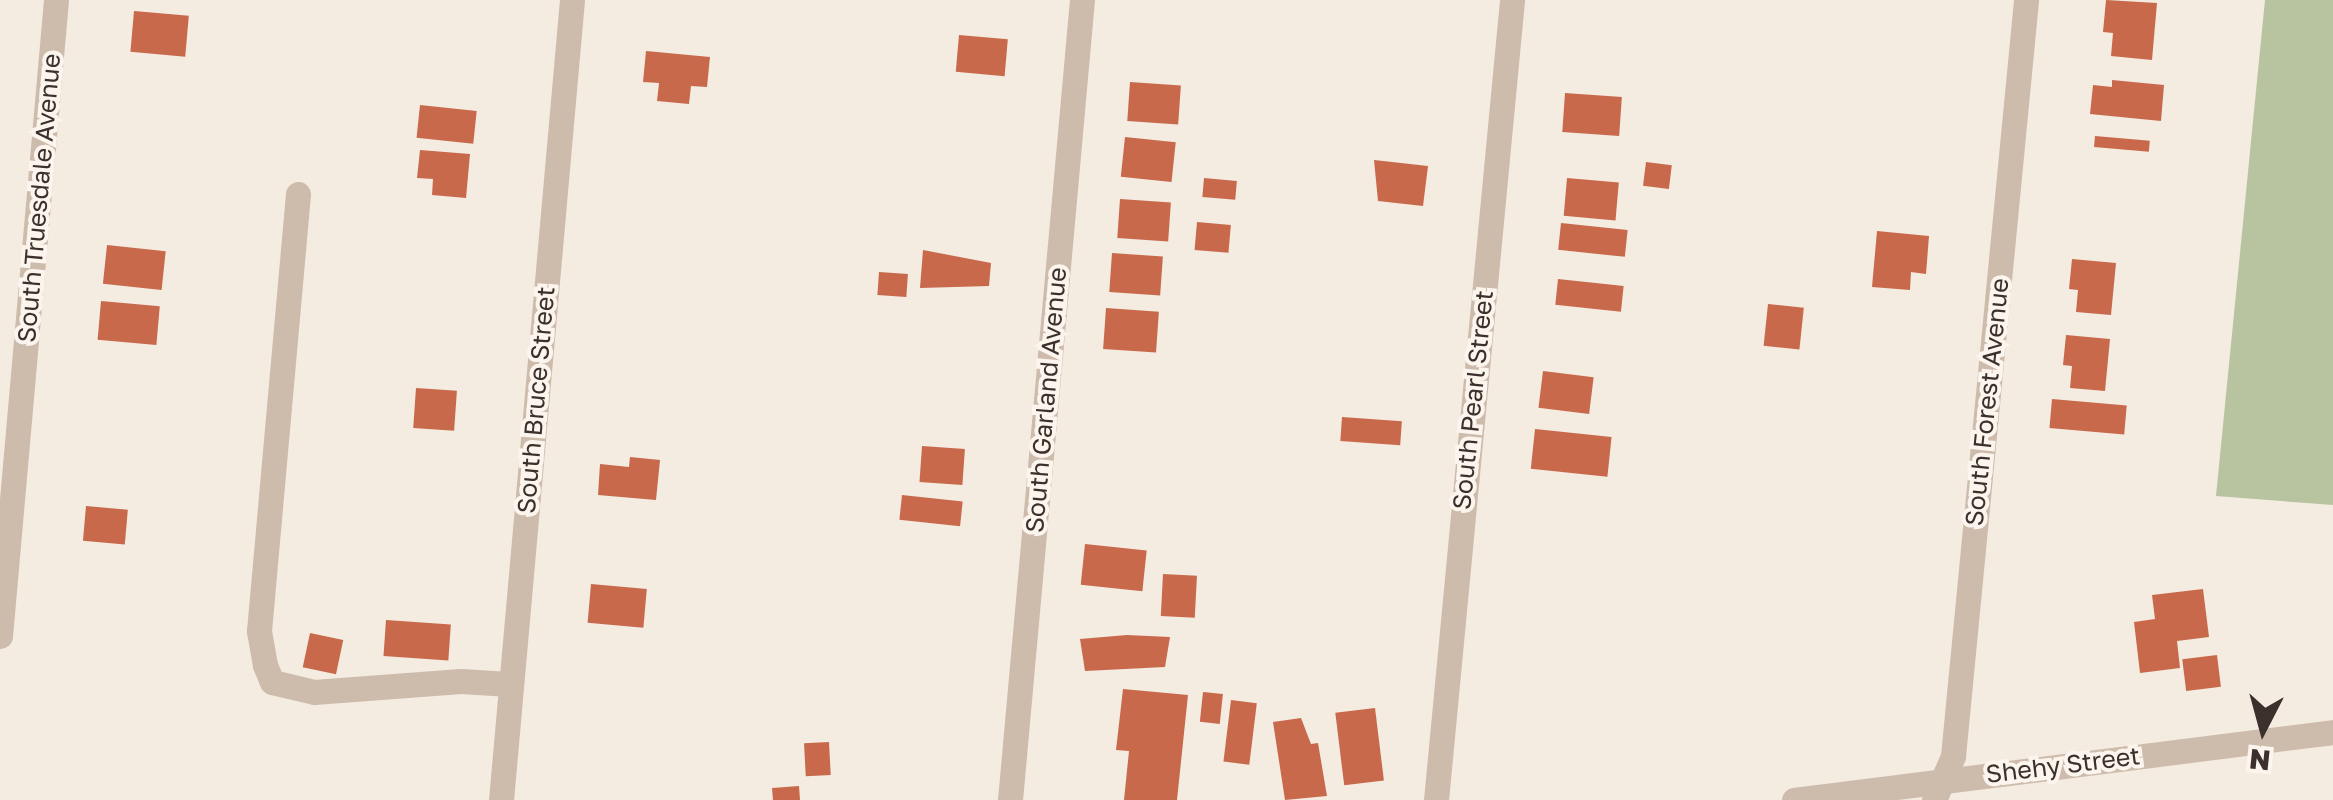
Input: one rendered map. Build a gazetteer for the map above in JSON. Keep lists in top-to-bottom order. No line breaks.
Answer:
{"streets":{"street":["South Truesdale Avenue","South Bruce Street","South Garland Avenue","South Pearl Street","South Forest Avenue","Shehy Street"]},"crossings":[["South Forest Avenue","Shehy Street"]],"north":"bottom"}
